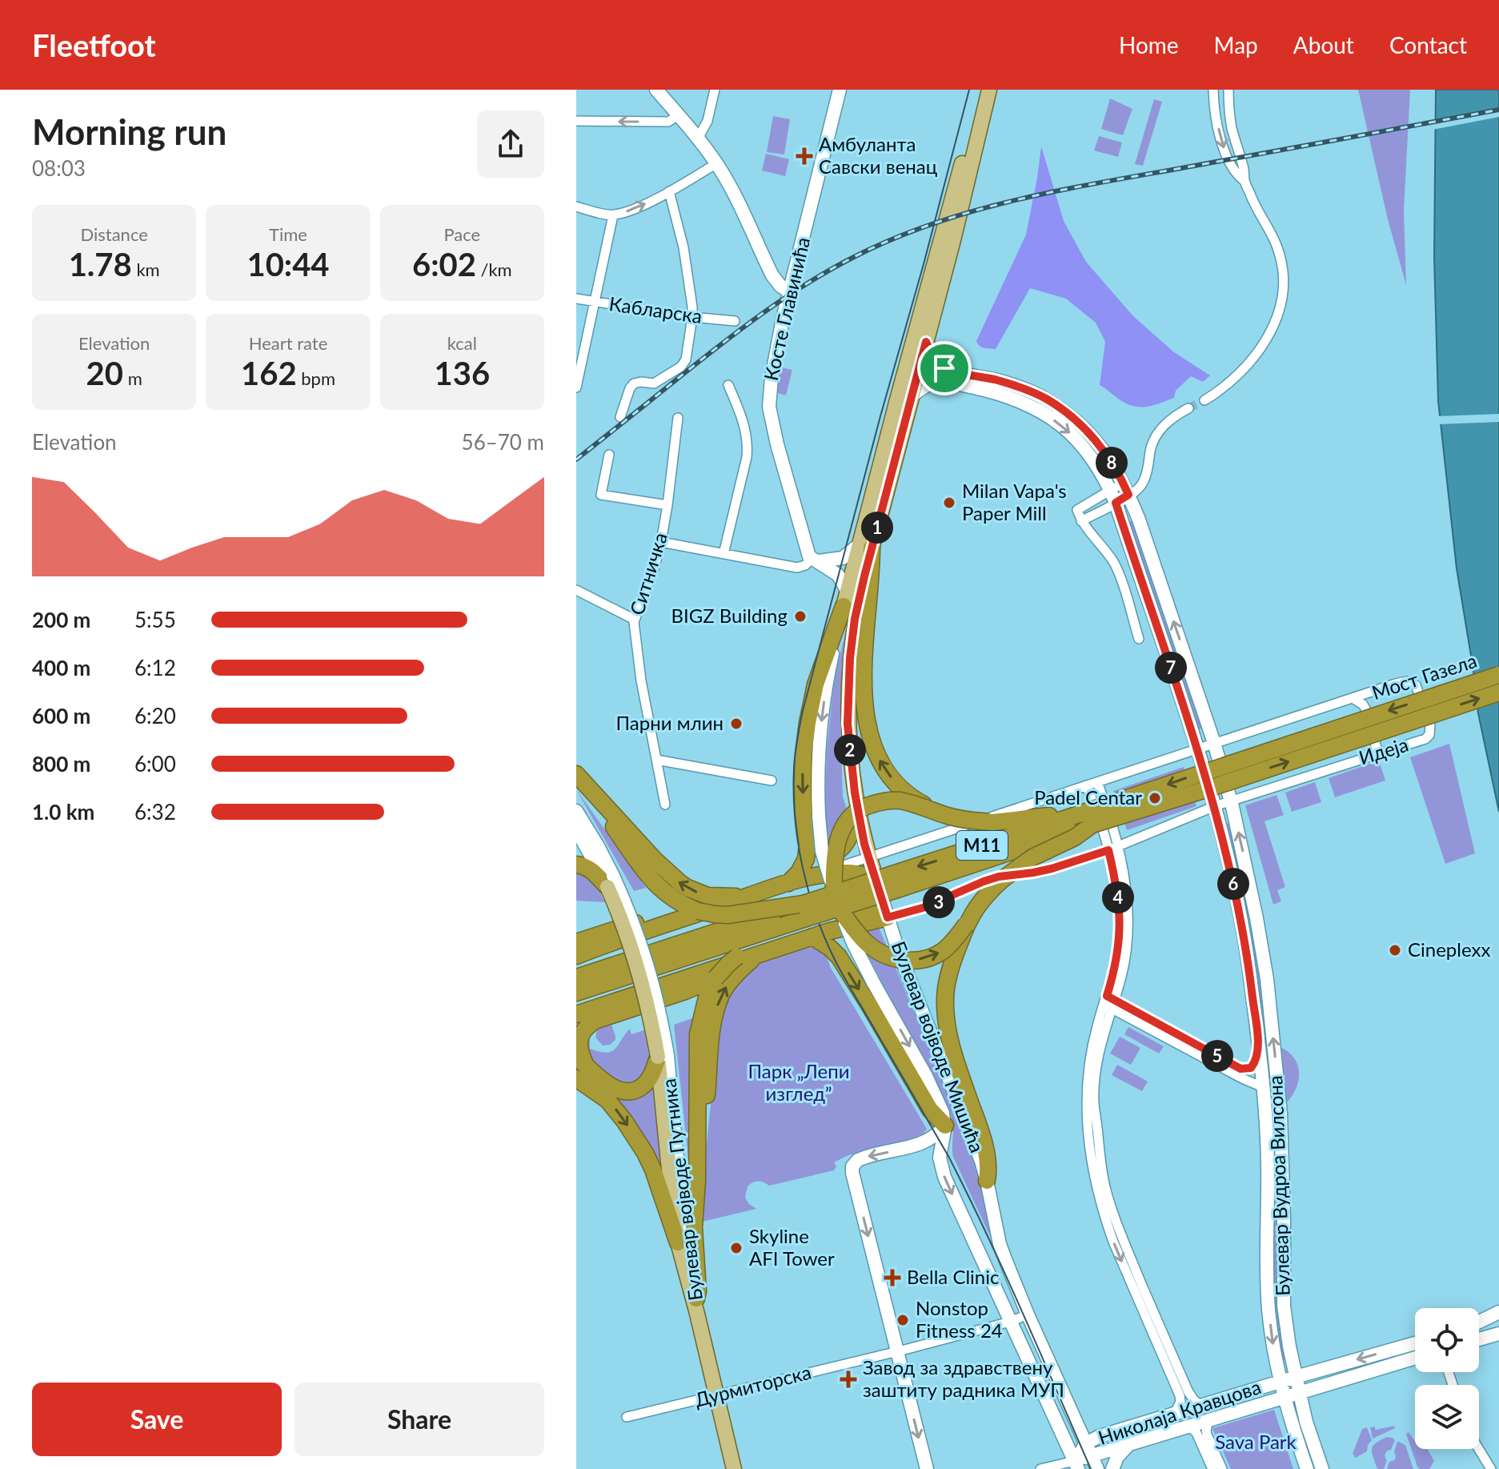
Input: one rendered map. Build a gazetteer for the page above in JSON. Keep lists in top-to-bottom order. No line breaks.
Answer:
{"streets":{"highway":["Мост Газела","M11"],"main road":["Косте Главинића","Булевар војводе Мишића","Булевар Вудроа Вилсона","Булевар војводе Путника","Николаја Кравцова"],"street":["Кабларска","Ситничка","Идеја","Дурмиторска"]},"crossings":[["Мост Газела","M11"],["Идеја","Булевар војводе Мишића"],["Идеја","Булевар Вудроа Вилсона"],["Булевар војводе Мишића","Булевар Вудроа Вилсона"],["Булевар војводе Мишића","Дурмиторска"],["Булевар војводе Мишића","Николаја Кравцова"],["Булевар Вудроа Вилсона","Николаја Кравцова"]],"parks":["Парк „Лепи изглед”","Sava Park"],"places":{"health":["Амбуланта Савски венац","Bella Clinic","Завод за здравствену заштиту радника МУП"],"other":["Milan Vapa's Paper Mill","BIGZ Building","Парни млин","Padel Centar","Cineplexx","Skyline AFI Tower","Nonstop Fitness 24"]},"page":{"header":"Fleetfoot","nav":["Home","Map","About","Contact"],"heading":["Morning run","08:03"],"stats":[["Distance","1.78 km"],["Time","10:44"],["Pace","6:02 /km"],["Elevation","20 m"],["Heart rate","162 bpm"],["kcal","136"]],"chart":["Elevation","56–70 m"],"pins":["8","1","7","2","6","4","3","5"],"list":[{"name":"200 m","note":"5:55"},{"name":"400 m","note":"6:12"},{"name":"600 m","note":"6:20"},{"name":"800 m","note":"6:00"},{"name":"1.0 km","note":"6:32"}],"buttons":["Save","Share"]}}
